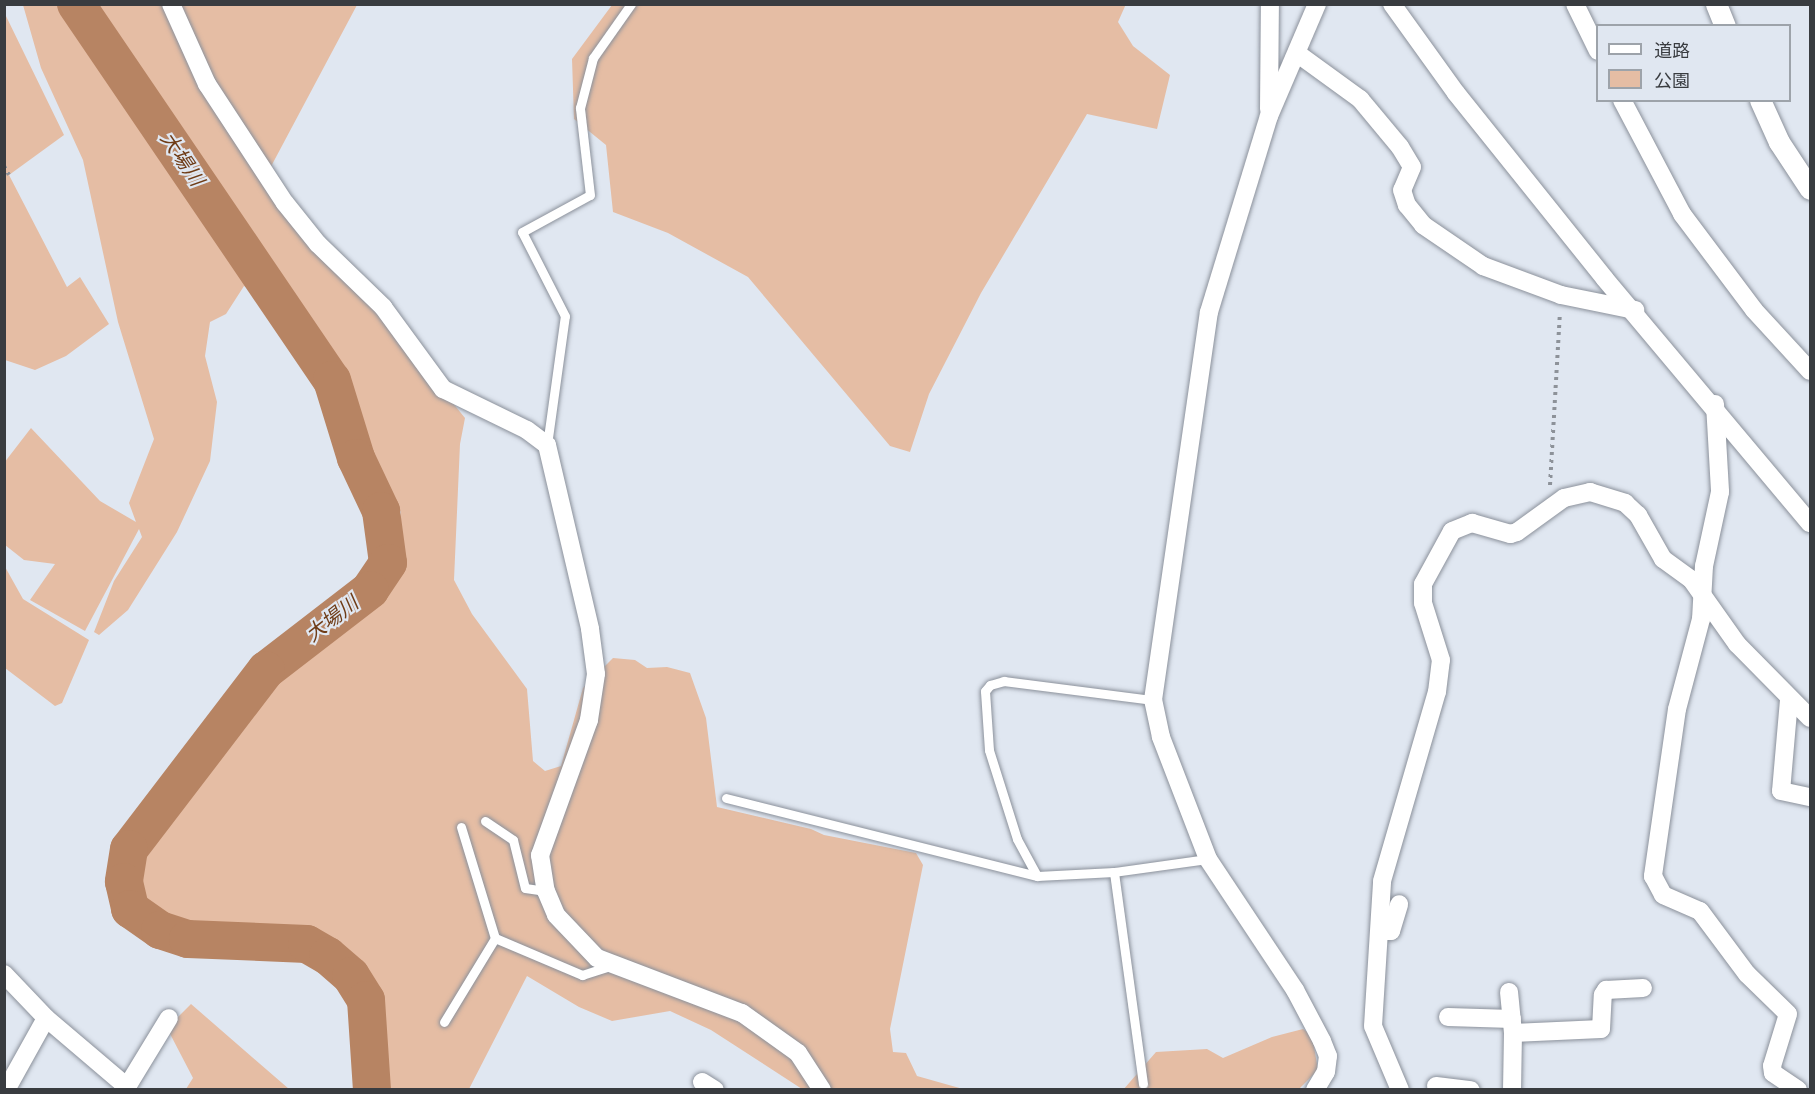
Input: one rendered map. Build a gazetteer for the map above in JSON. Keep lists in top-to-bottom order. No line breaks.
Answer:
{"water":["大場川"],"legend":["道路","公園"]}
